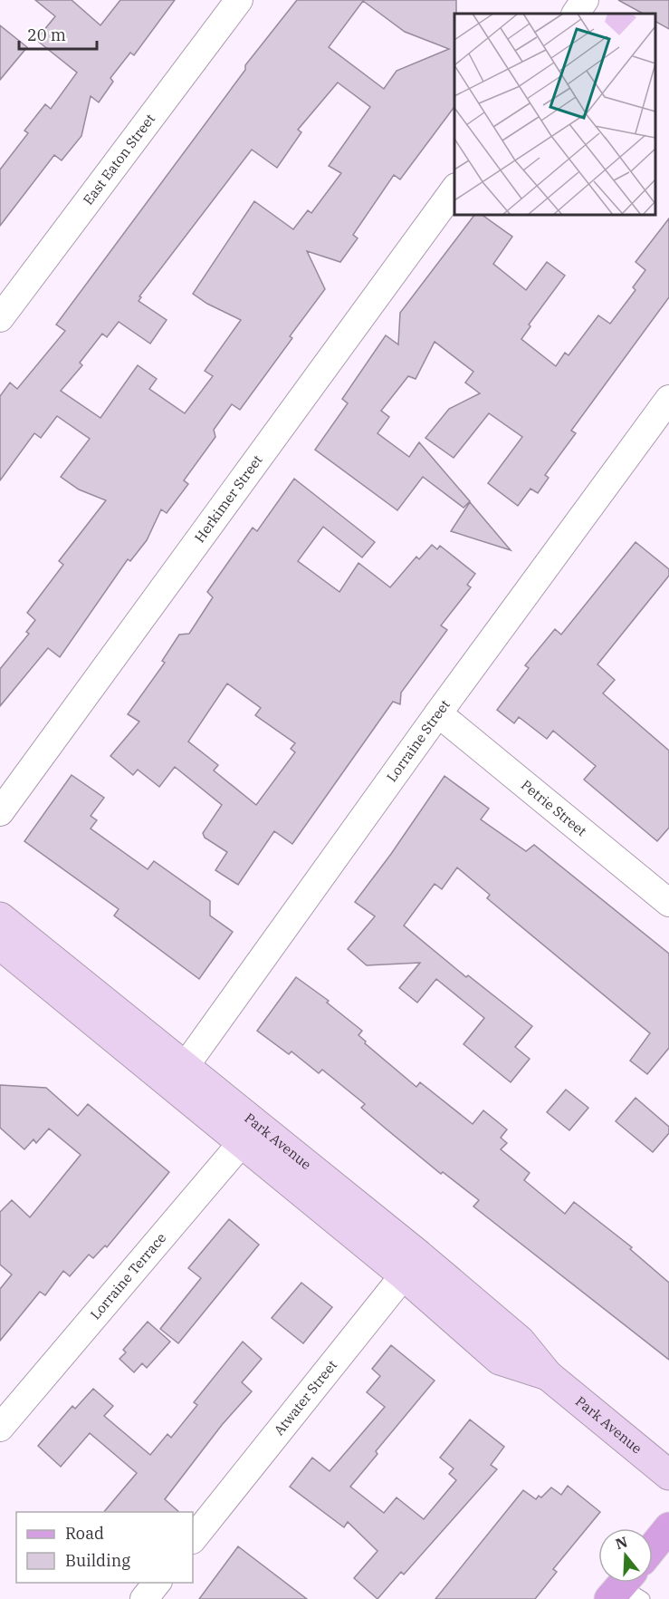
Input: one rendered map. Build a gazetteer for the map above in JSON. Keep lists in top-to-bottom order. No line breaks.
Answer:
{"streets":{"main road":["Park Avenue"],"street":["East Eaton Street","Herkimer Street","Lorraine Street","Petrie Street","Lorraine Terrace","Atwater Street"]},"crossings":[["Lorraine Street","Petrie Street"],["Lorraine Street","Park Avenue"],["Park Avenue","Lorraine Terrace"],["Park Avenue","Atwater Street"]],"legend":["Road","Building"],"scale_bar":"20 m","north":"top"}
